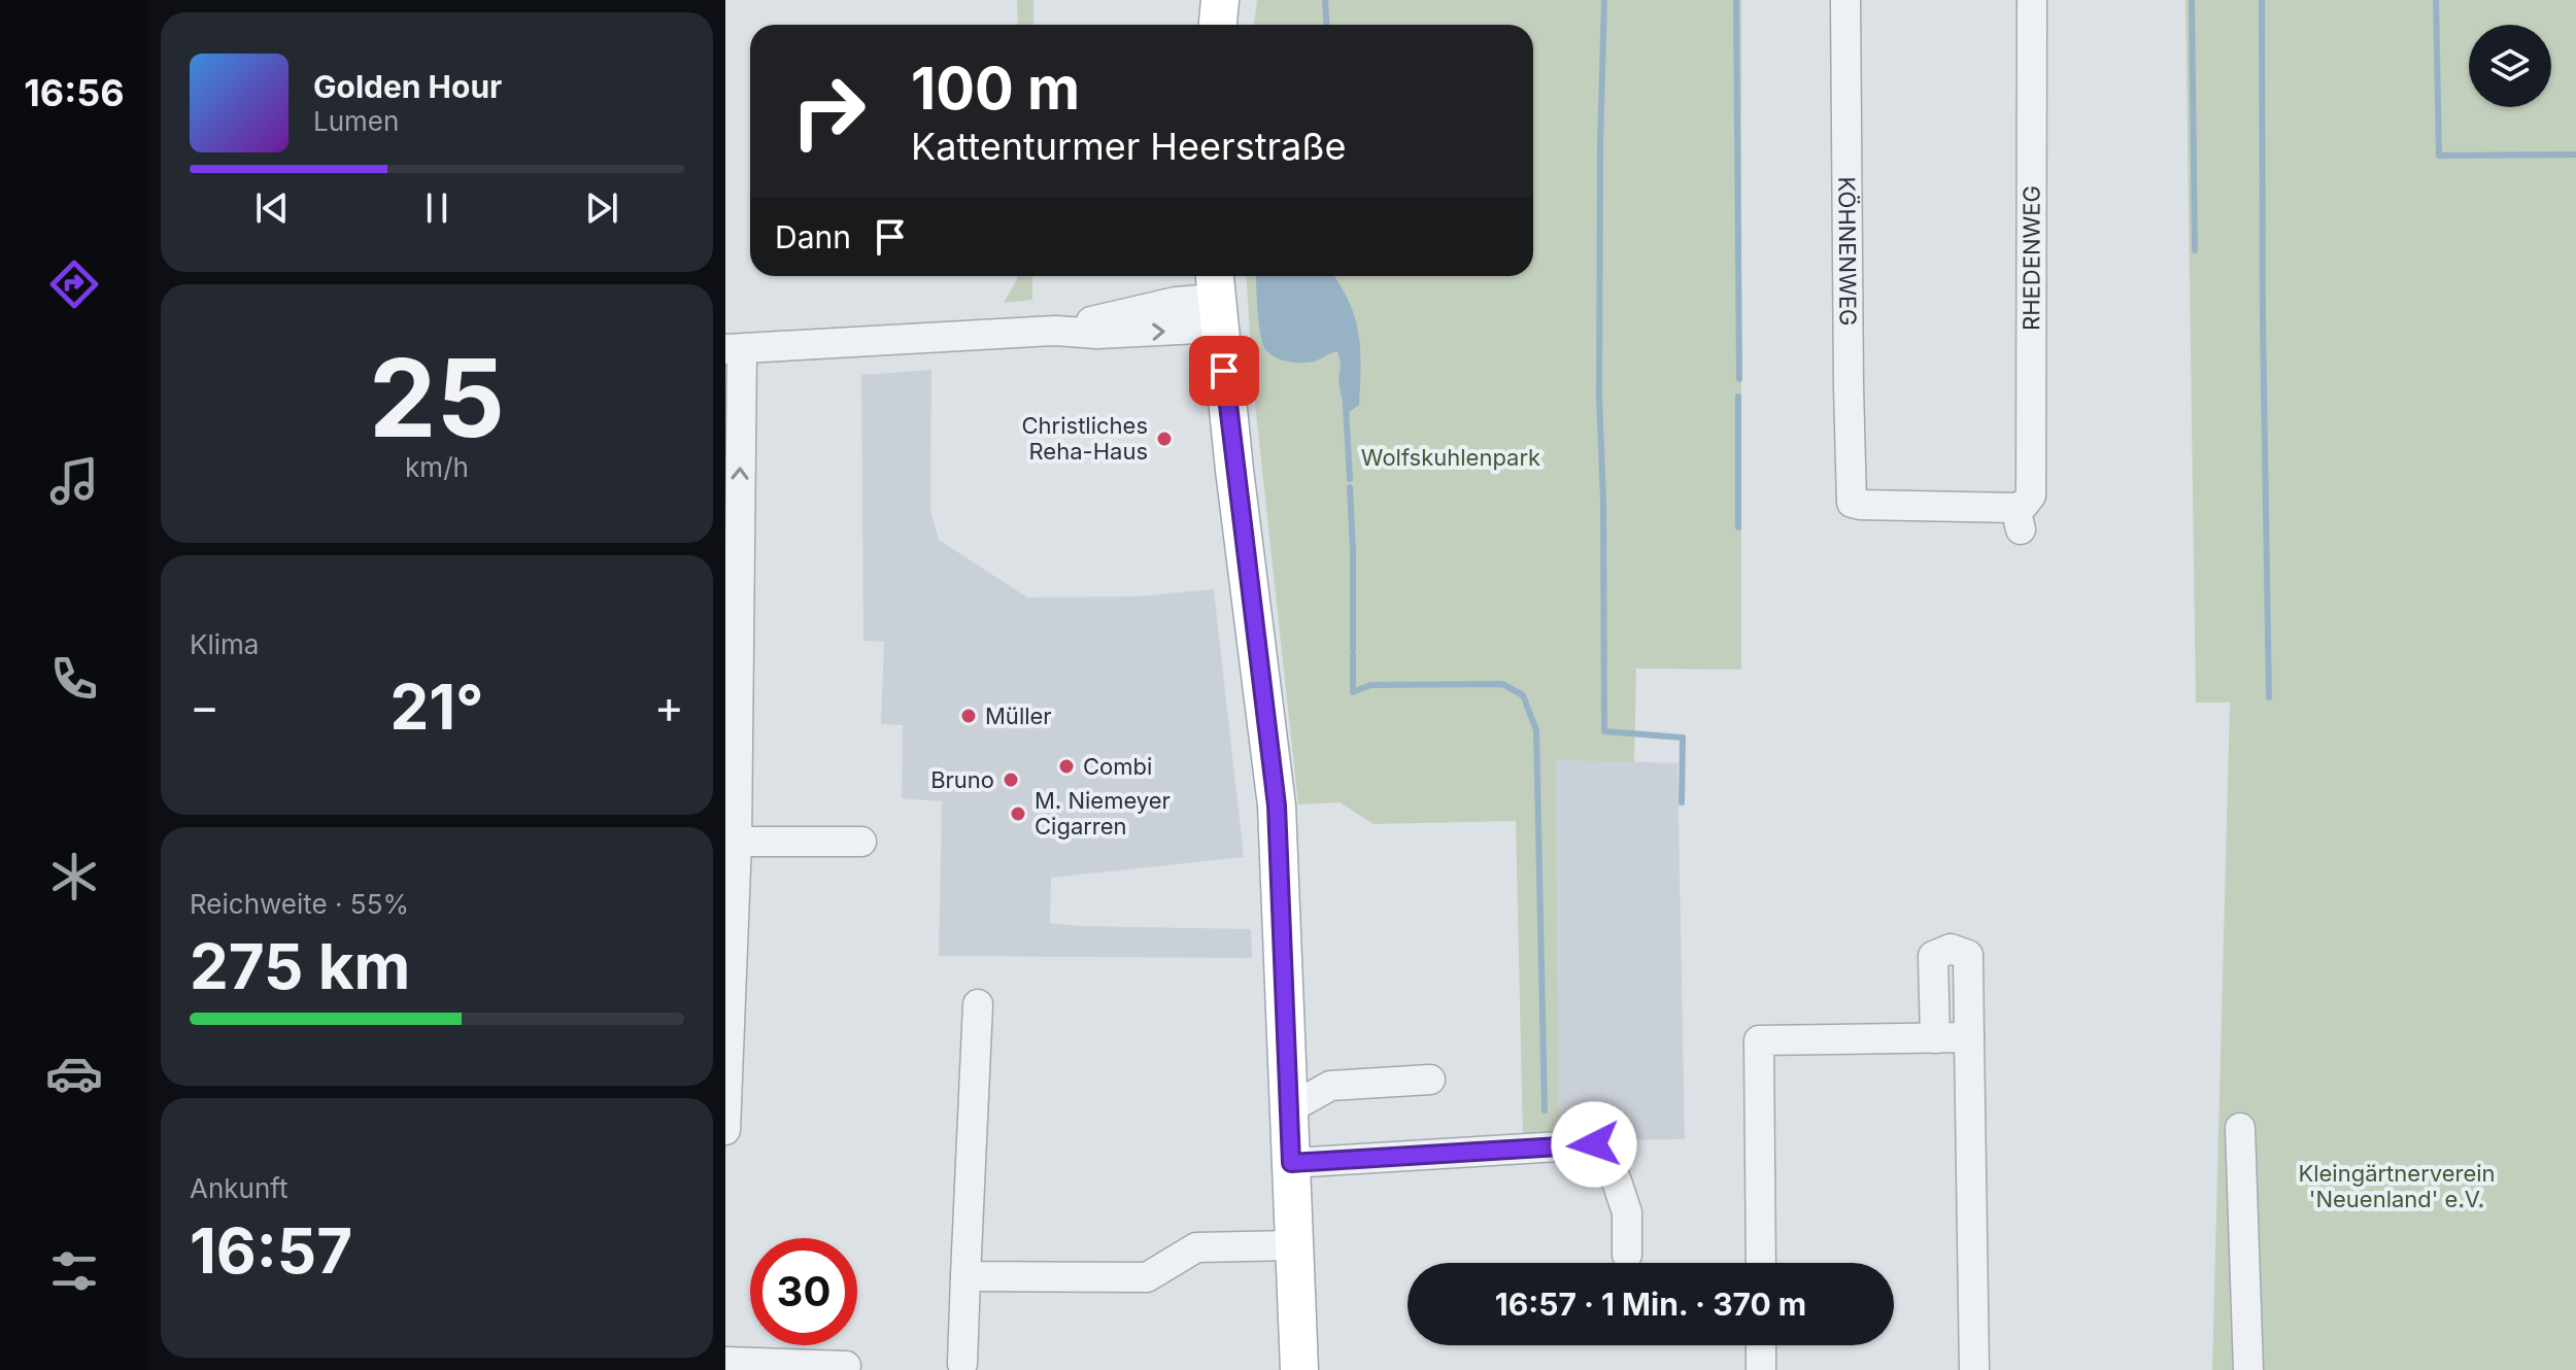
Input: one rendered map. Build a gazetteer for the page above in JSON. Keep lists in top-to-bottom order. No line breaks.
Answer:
{"streets":{"street":["KÖHNENWEG","RHEDENWEG"]},"crossings":[["KÖHNENWEG","RHEDENWEG"]],"parks":["Wolfskuhlenpark","Kleingärtnerverein 'Neuenland' e.V."],"places":["Christliches Reha-Haus","Müller","Combi","Bruno","M. Niemeyer Cigarren"],"page":{"tabs":"16:56","turn":["100 m","Kattenturmer Heerstraße"],"song":["Golden Hour","Lumen"],"then":"Dann","tile":[["25","km/h"],"Klima",["Reichweite · 55%","275 km"],["Ankunft","16:57"]],"heat":["−","21°","+"],"limit":"30","trip":"16:57 · 1 Min. · 370 m"}}
